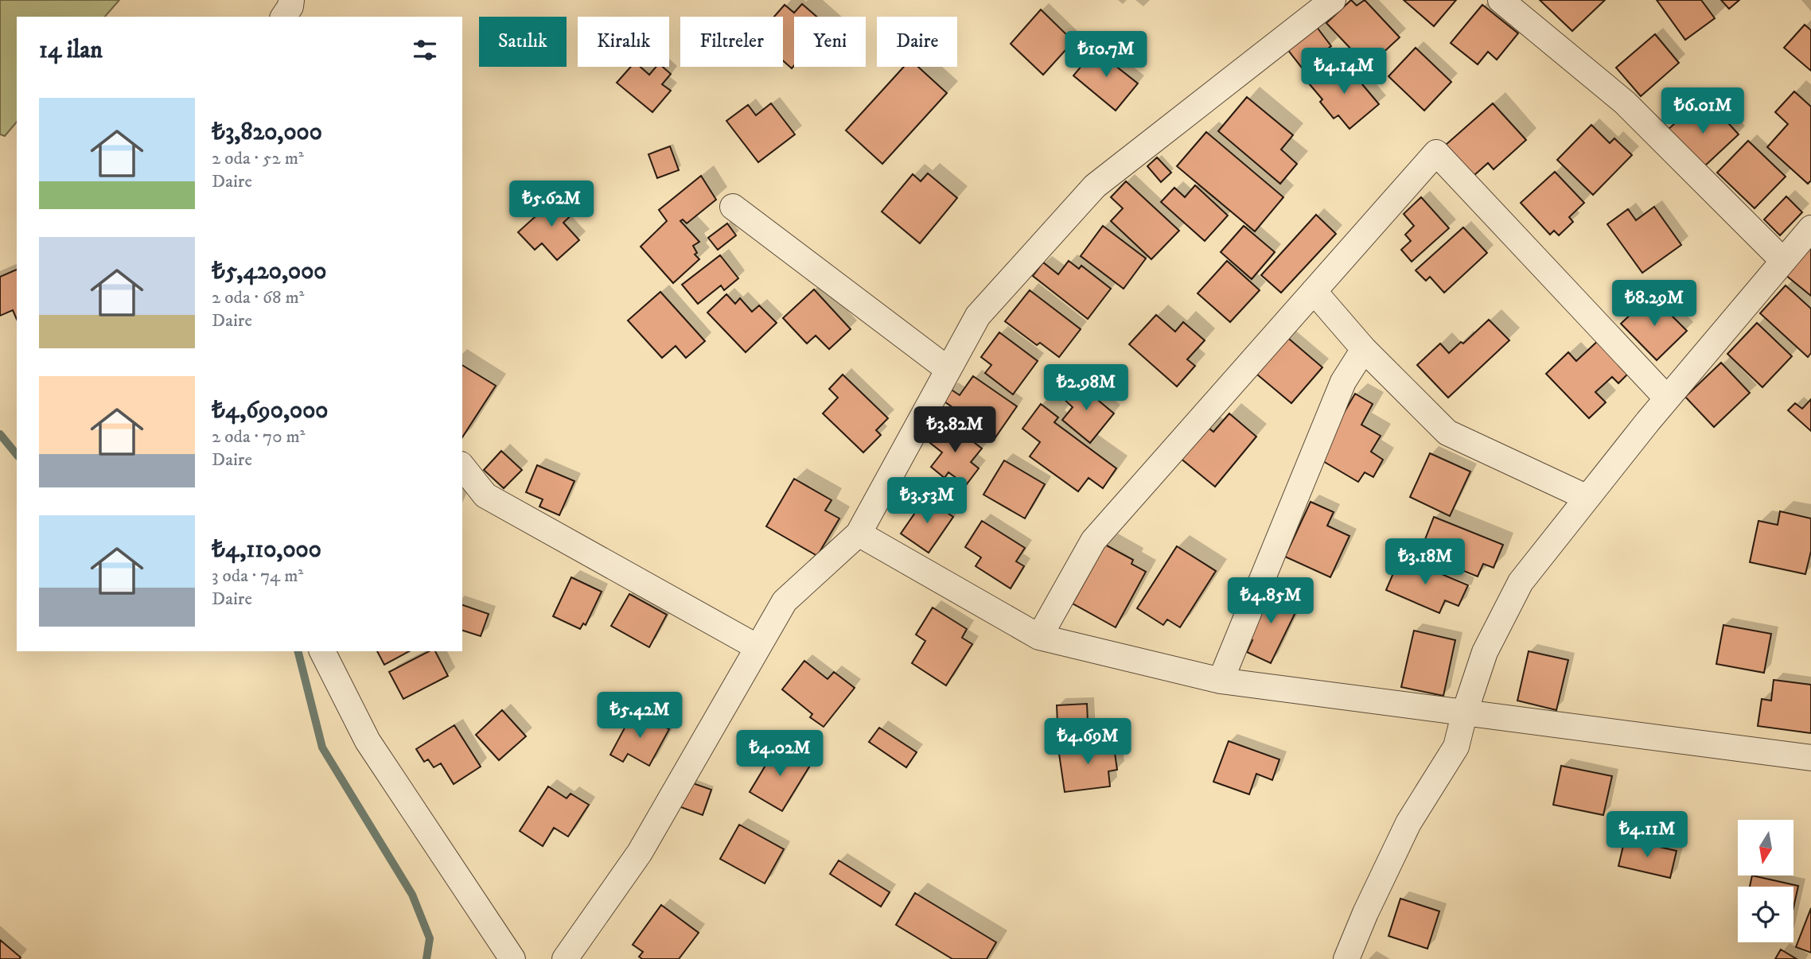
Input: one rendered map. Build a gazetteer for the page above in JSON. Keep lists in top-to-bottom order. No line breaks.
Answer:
{"north":"bottom","page":{"chip":["Satılık","Kiralık","Filtreler","Yeni","Daire"],"heading":"14 ilan","price":["₺10.7M","₺4.14M","₺6.01M","₺5.62M","₺8.29M","₺2.98M","₺3.82M","₺3.53M","₺3.18M","₺4.85M","₺5.42M","₺4.69M","₺4.02M","₺4.11M"],"list":[{"name":"₺3,820,000","note":"2 oda · 52 m² · Daire"},{"name":"₺5,420,000","note":"2 oda · 68 m² · Daire"},{"name":"₺4,690,000","note":"2 oda · 70 m² · Daire"},{"name":"₺4,110,000","note":"3 oda · 74 m² · Daire"}]}}
